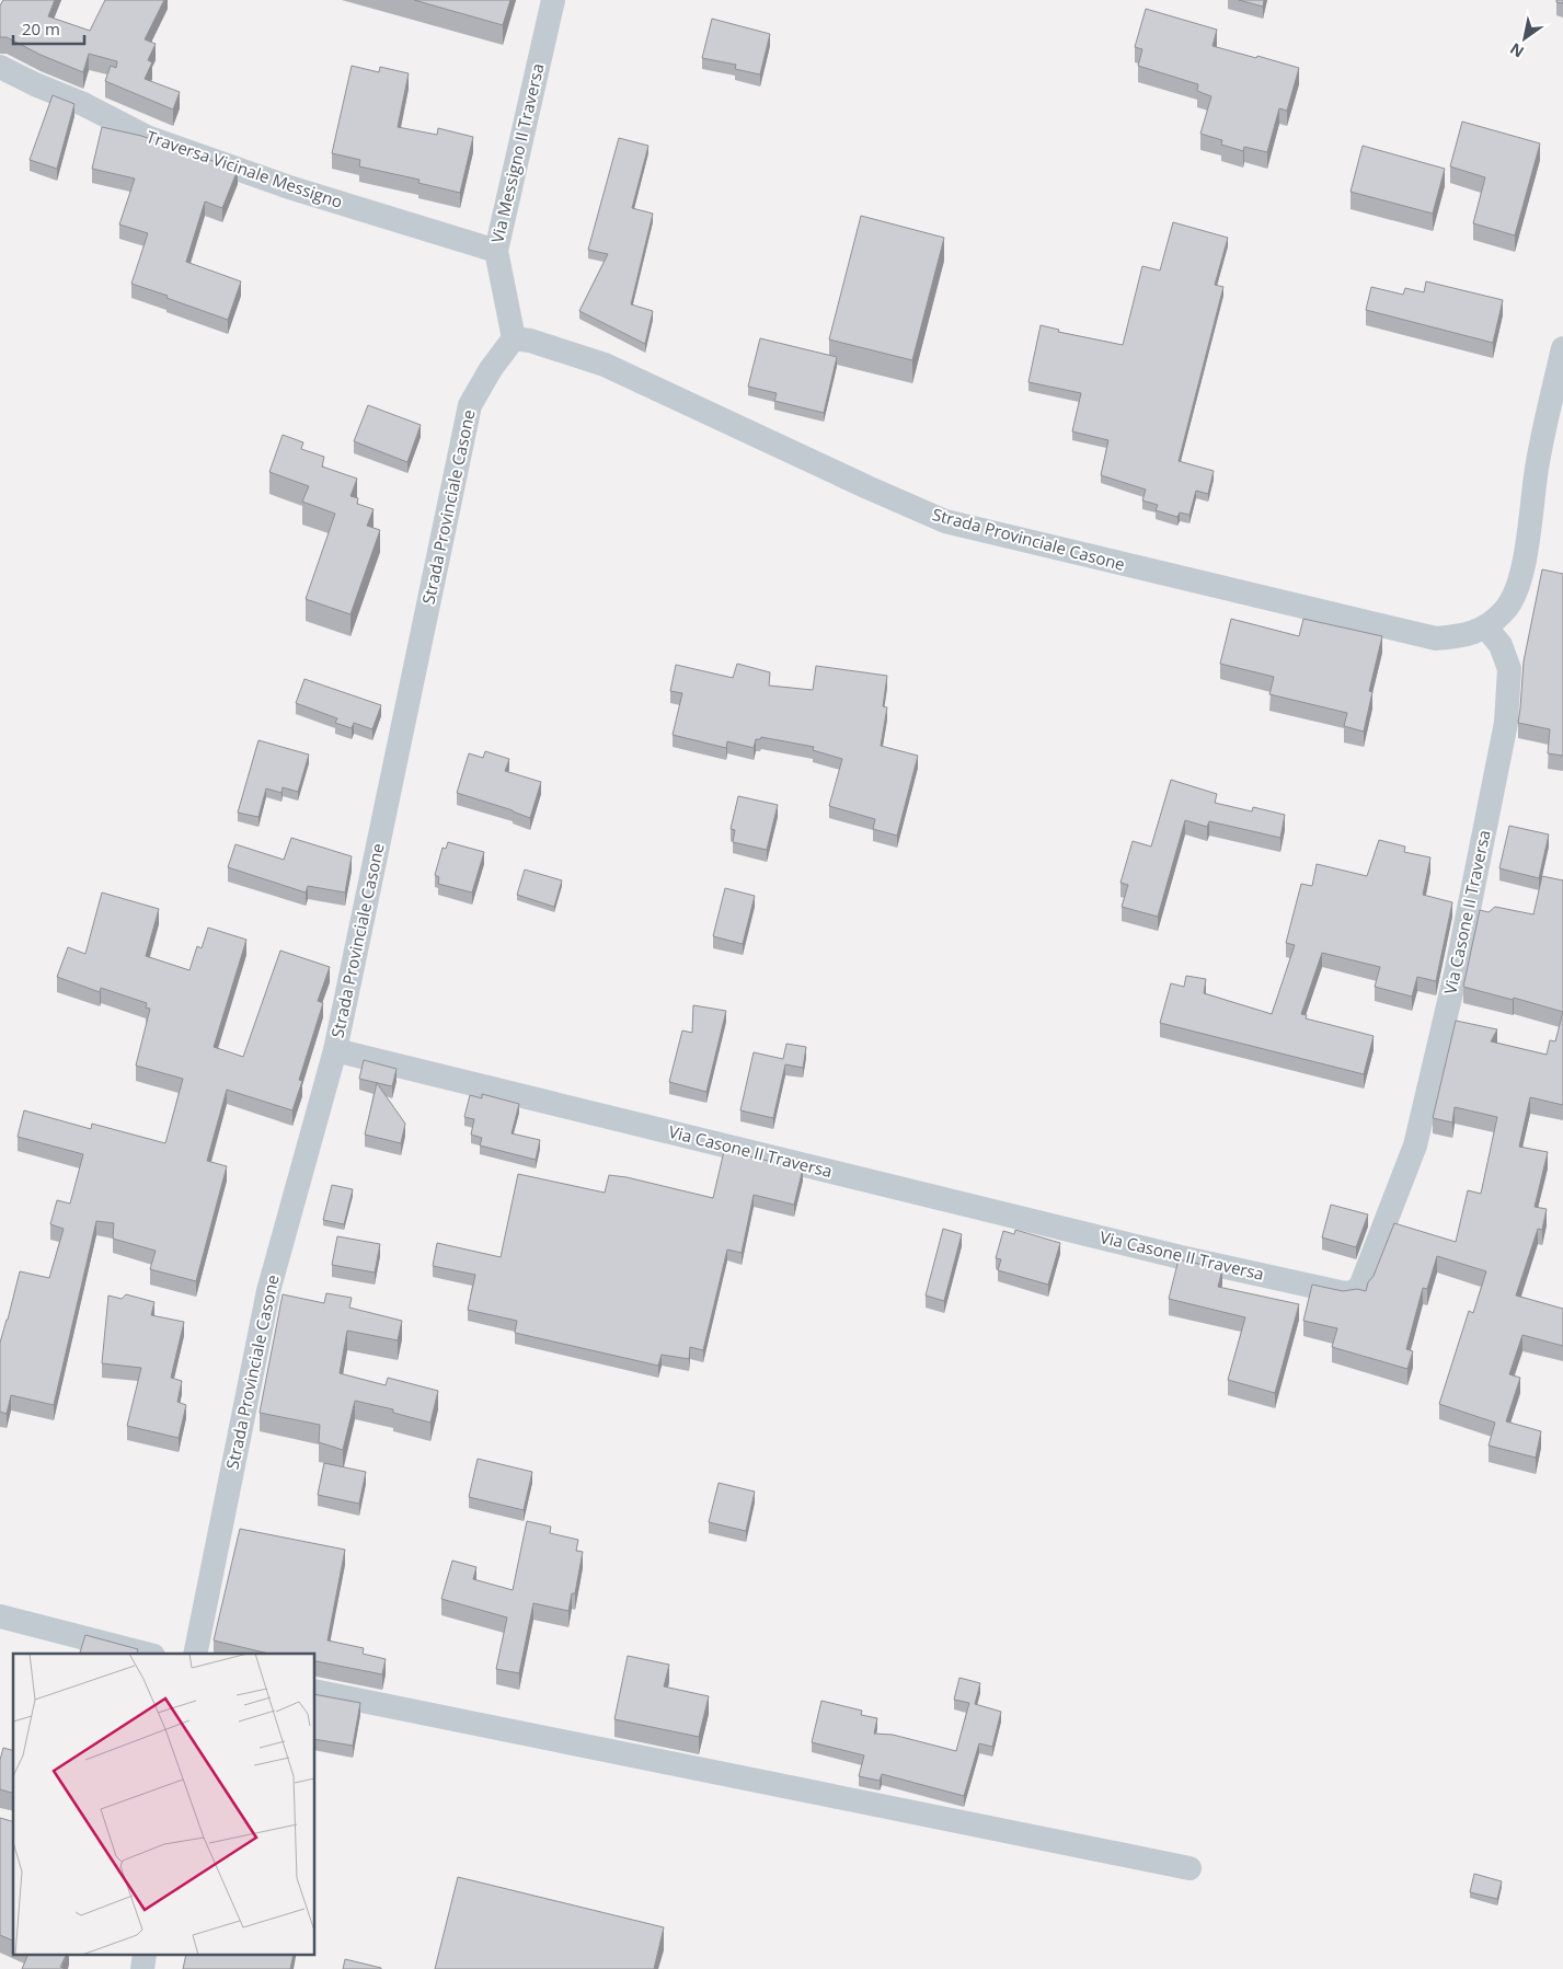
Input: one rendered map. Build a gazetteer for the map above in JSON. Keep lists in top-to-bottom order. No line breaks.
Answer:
{"streets":{"street":["Via Messigno II Traversa","Traversa Vicinale Messigno","Strada Provinciale Casone","Via Casone II Traversa"]},"crossings":[["Via Messigno II Traversa","Traversa Vicinale Messigno"],["Via Messigno II Traversa","Strada Provinciale Casone"],["Strada Provinciale Casone","Via Casone II Traversa"]],"scale_bar":"20 m","north":"bottom left"}
